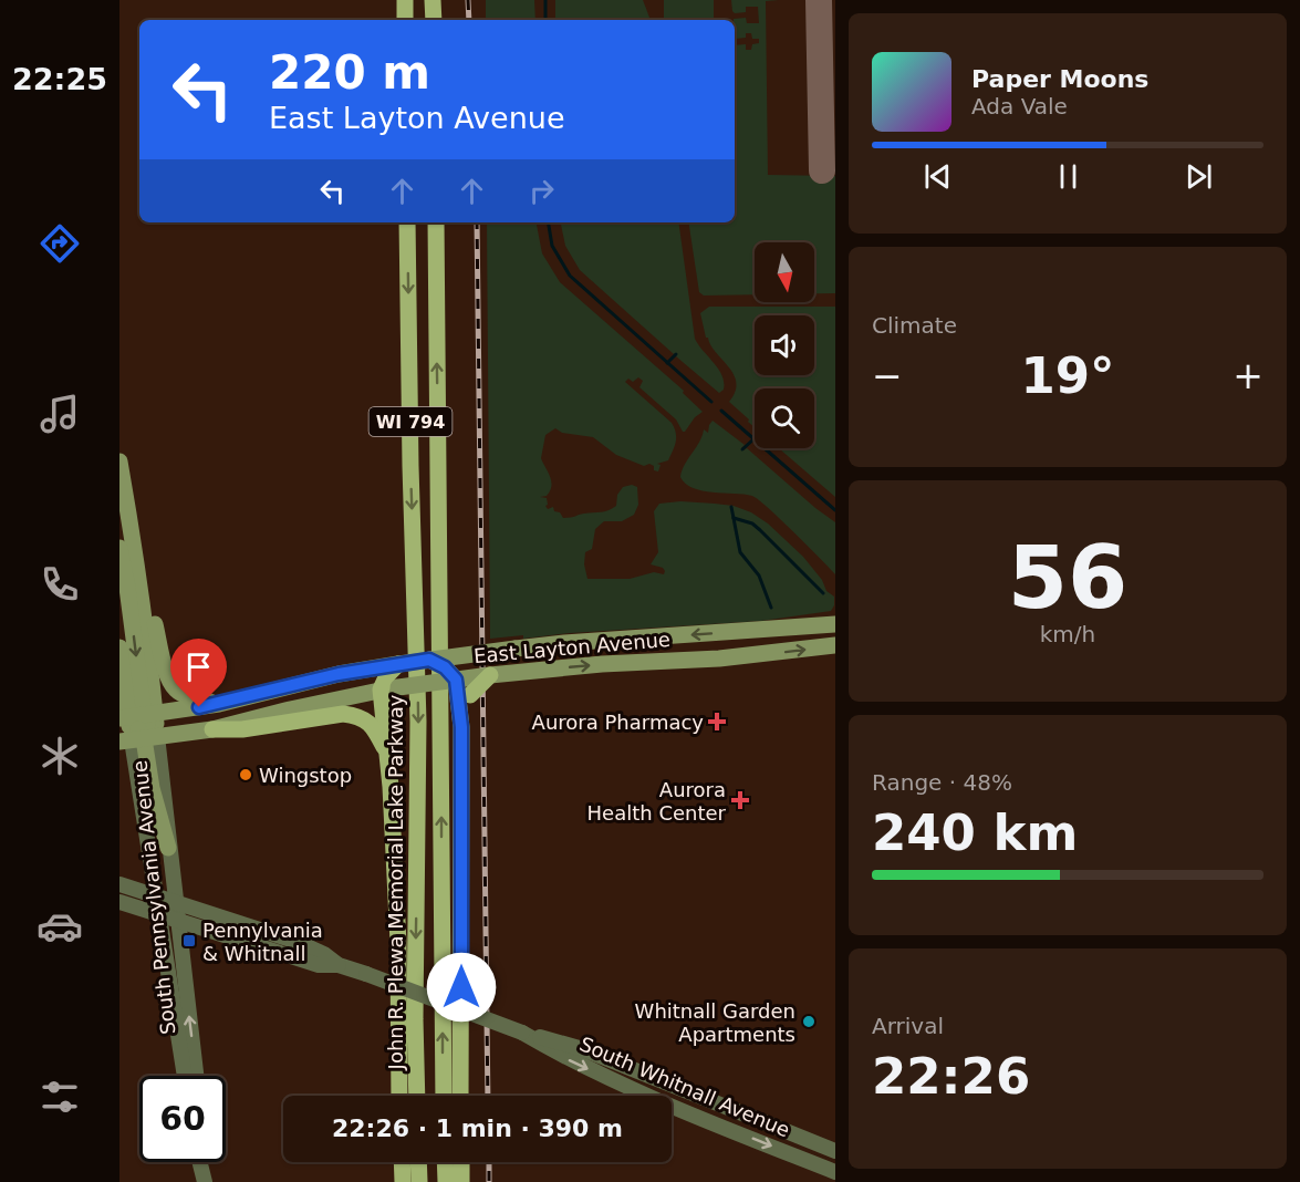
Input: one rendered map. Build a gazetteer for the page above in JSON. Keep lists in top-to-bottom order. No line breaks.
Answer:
{"streets":{"main road":["WI 794","East Layton Avenue","John R. Plewa Memorial Lake Parkway","South Pennsylvania Avenue"],"street":["South Whitnall Avenue"]},"crossings":[["East Layton Avenue","South Pennsylvania Avenue"],["South Pennsylvania Avenue","South Whitnall Avenue"]],"places":{"health":["Aurora Pharmacy","Aurora Health Center"],"other":["Wingstop","Whitnall Garden Apartments"],"transit":["Pennylvania & Whitnall"]},"north":"bottom","page":{"tabs":"22:25","turn":["220 m","East Layton Avenue"],"song":["Paper Moons","Ada Vale"],"tile":["Climate",["56","km/h"],["Range · 48%","240 km"],["Arrival","22:26"]],"heat":["−","19°","+"],"limit":"60","trip":"22:26 · 1 min · 390 m"}}
